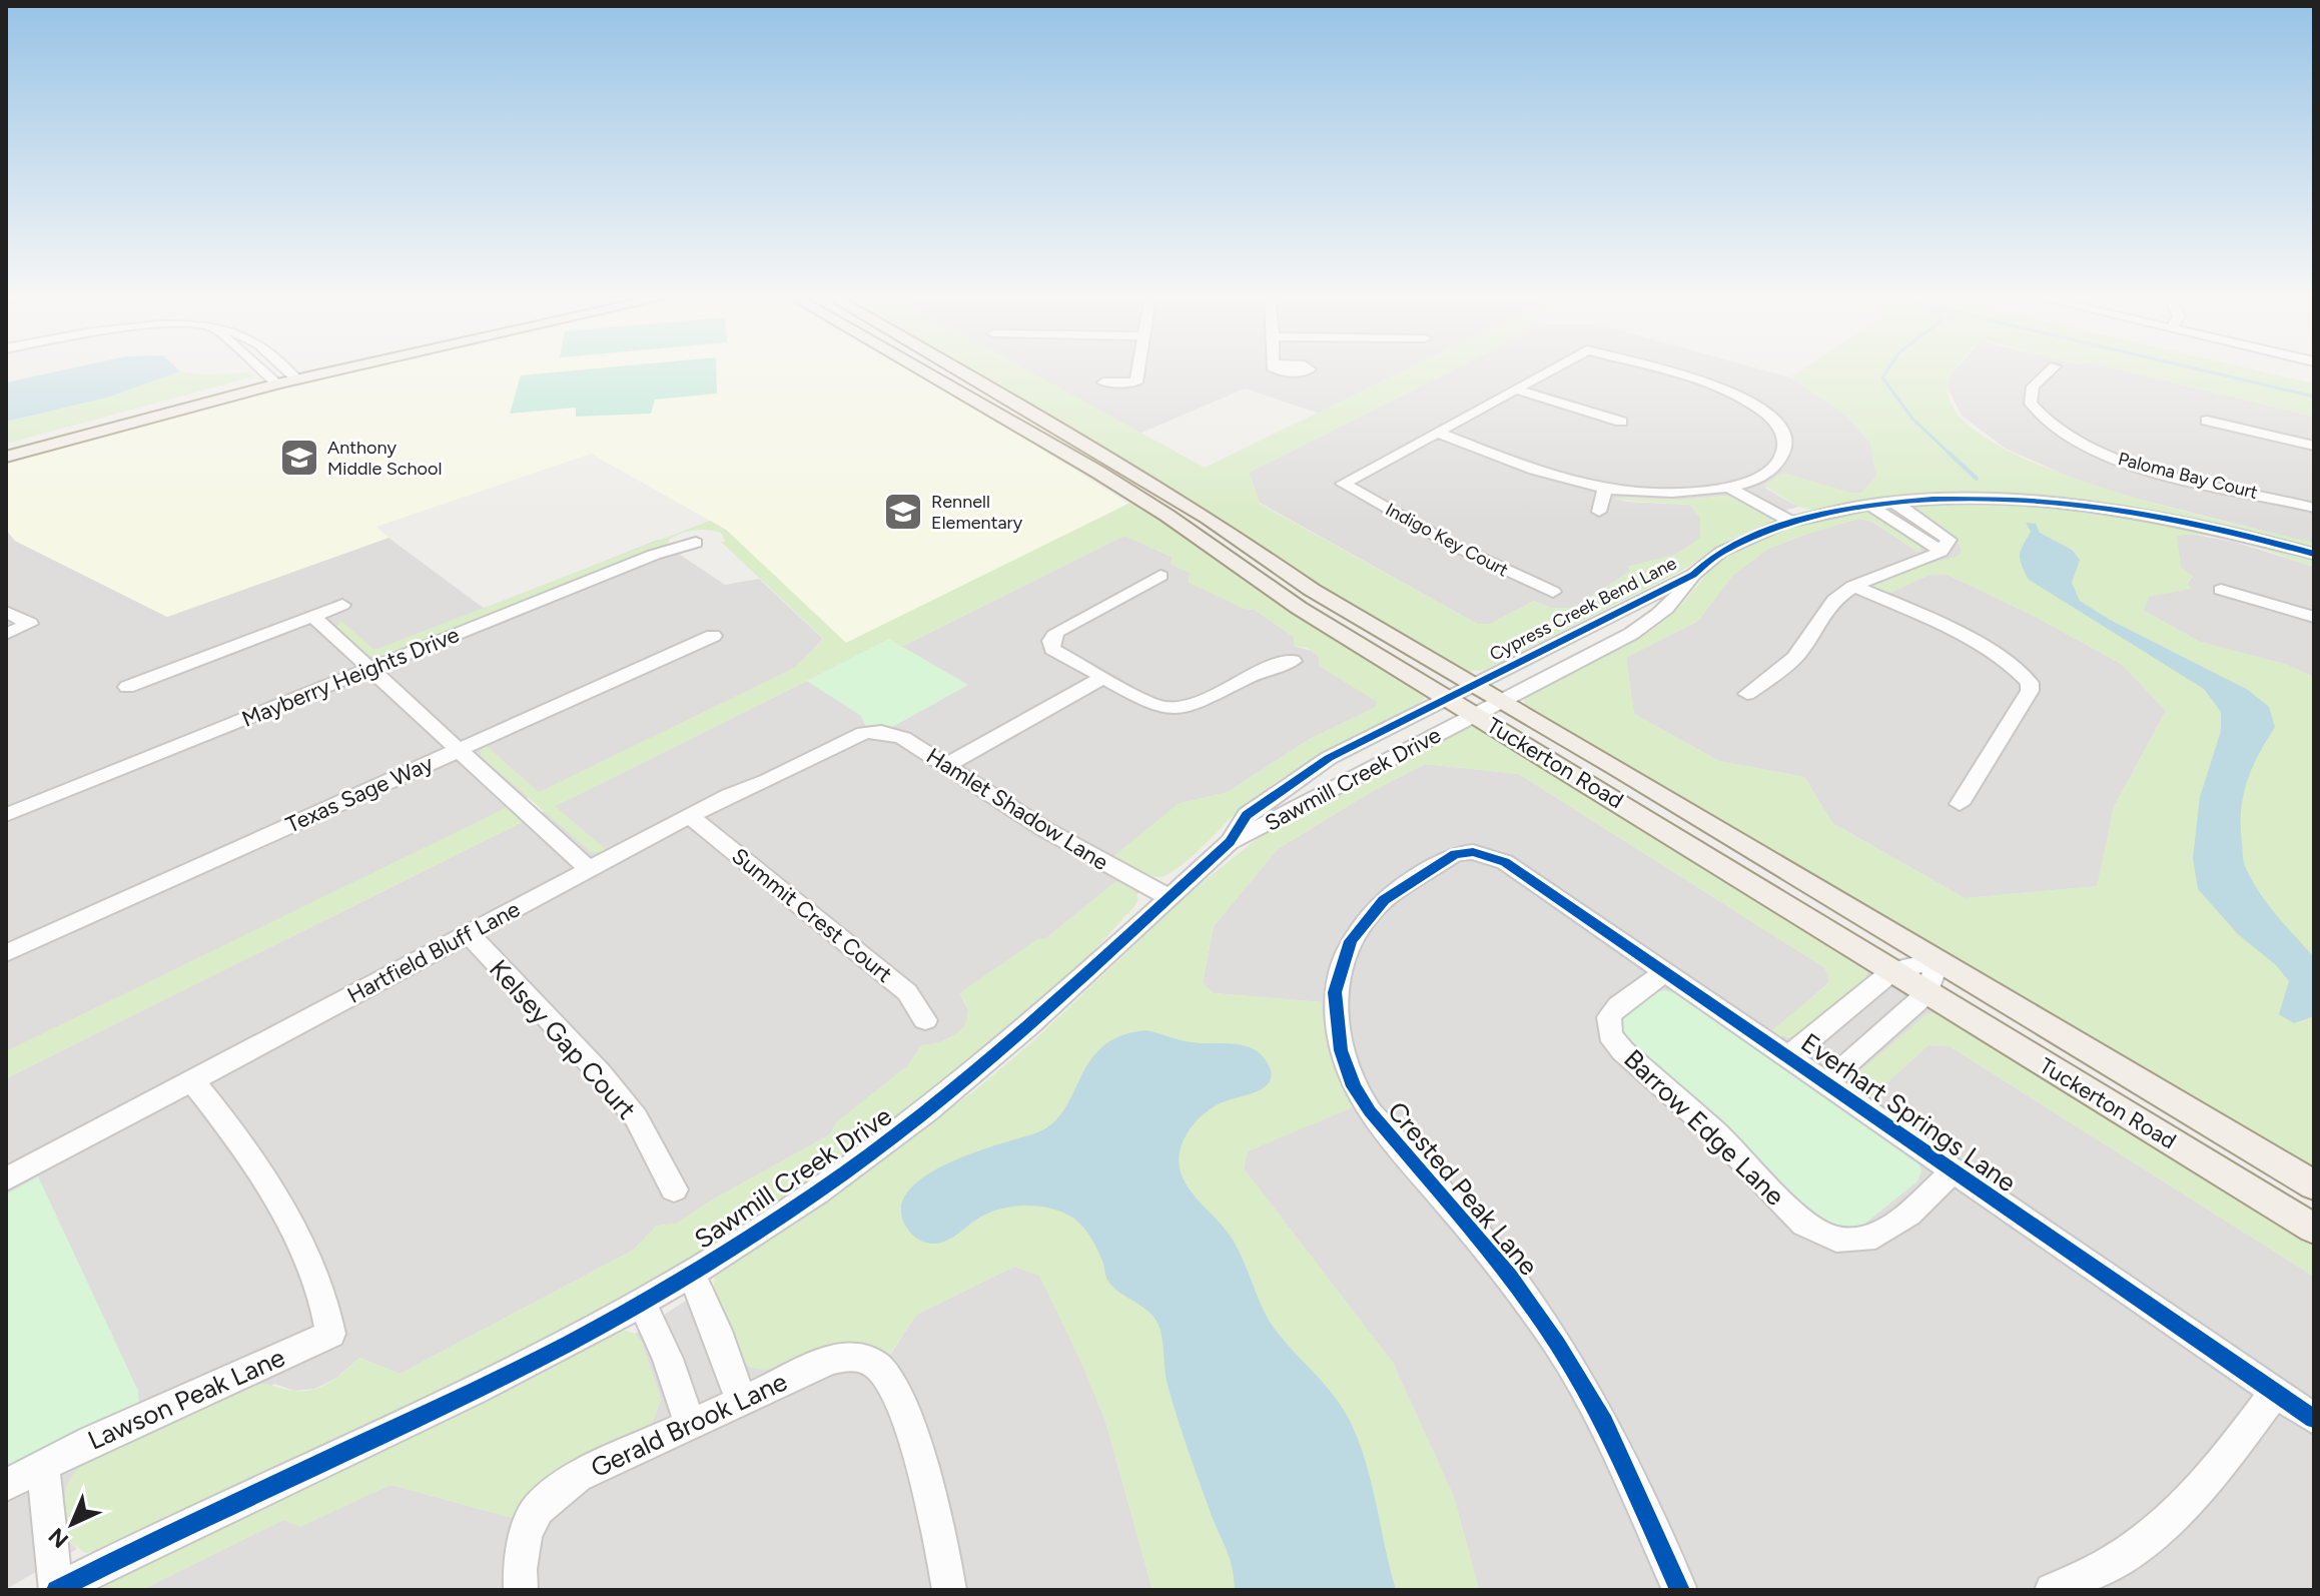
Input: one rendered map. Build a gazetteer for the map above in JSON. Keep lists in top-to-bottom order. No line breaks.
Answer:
{"streets":{"main road":["Tuckerton Road"],"street":["Paloma Bay Court","Indigo Key Court","Cypress Creek Bend Lane","Mayberry Heights Drive","Sawmill Creek Drive","Texas Sage Way","Hamlet Shadow Lane","Summit Crest Court","Hartfield Bluff Lane","Kelsey Gap Court","Everhart Springs Lane","Barrow Edge Lane","Crested Peak Lane","Lawson Peak Lane","Gerald Brook Lane"]},"crossings":[["Cypress Creek Bend Lane","Tuckerton Road"],["Cypress Creek Bend Lane","Sawmill Creek Drive"],["Tuckerton Road","Sawmill Creek Drive"],["Sawmill Creek Drive","Hamlet Shadow Lane"],["Hamlet Shadow Lane","Hartfield Bluff Lane"],["Summit Crest Court","Hartfield Bluff Lane"],["Hartfield Bluff Lane","Kelsey Gap Court"],["Hartfield Bluff Lane","Lawson Peak Lane"],["Everhart Springs Lane","Barrow Edge Lane"],["Everhart Springs Lane","Crested Peak Lane"]],"places":{"school or university":["Anthony Middle School","Rennell Elementary"]},"north":"bottom left"}
